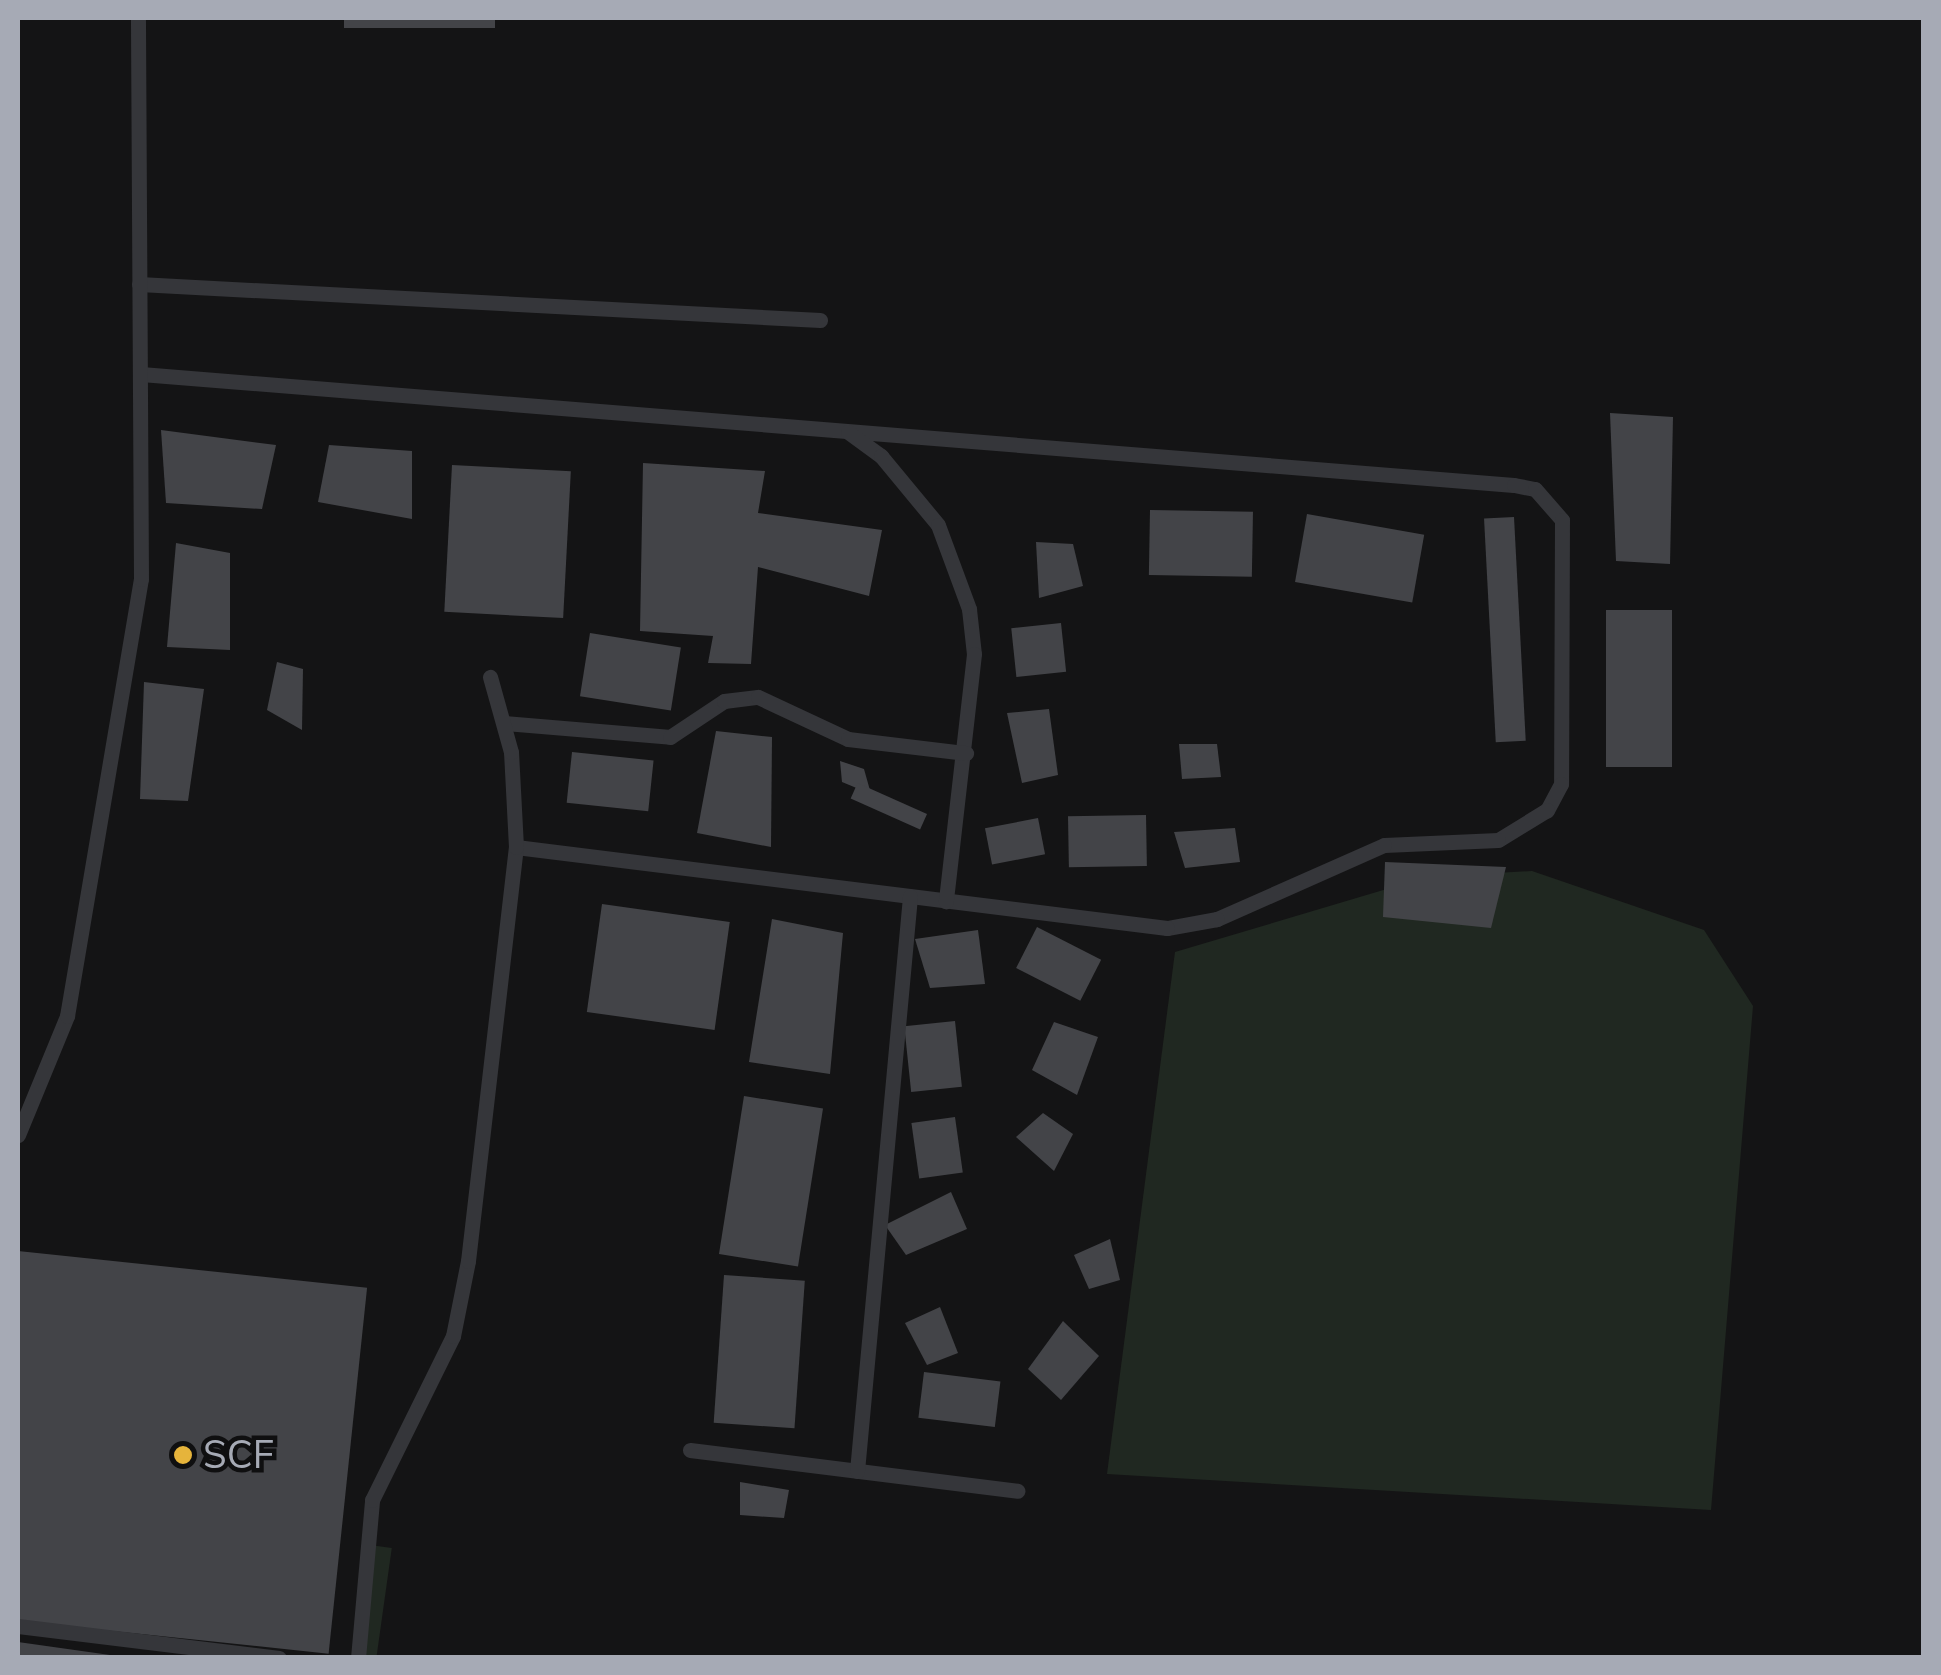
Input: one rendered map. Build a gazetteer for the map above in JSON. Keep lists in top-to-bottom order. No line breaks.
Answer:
{"places":["SCF"]}
